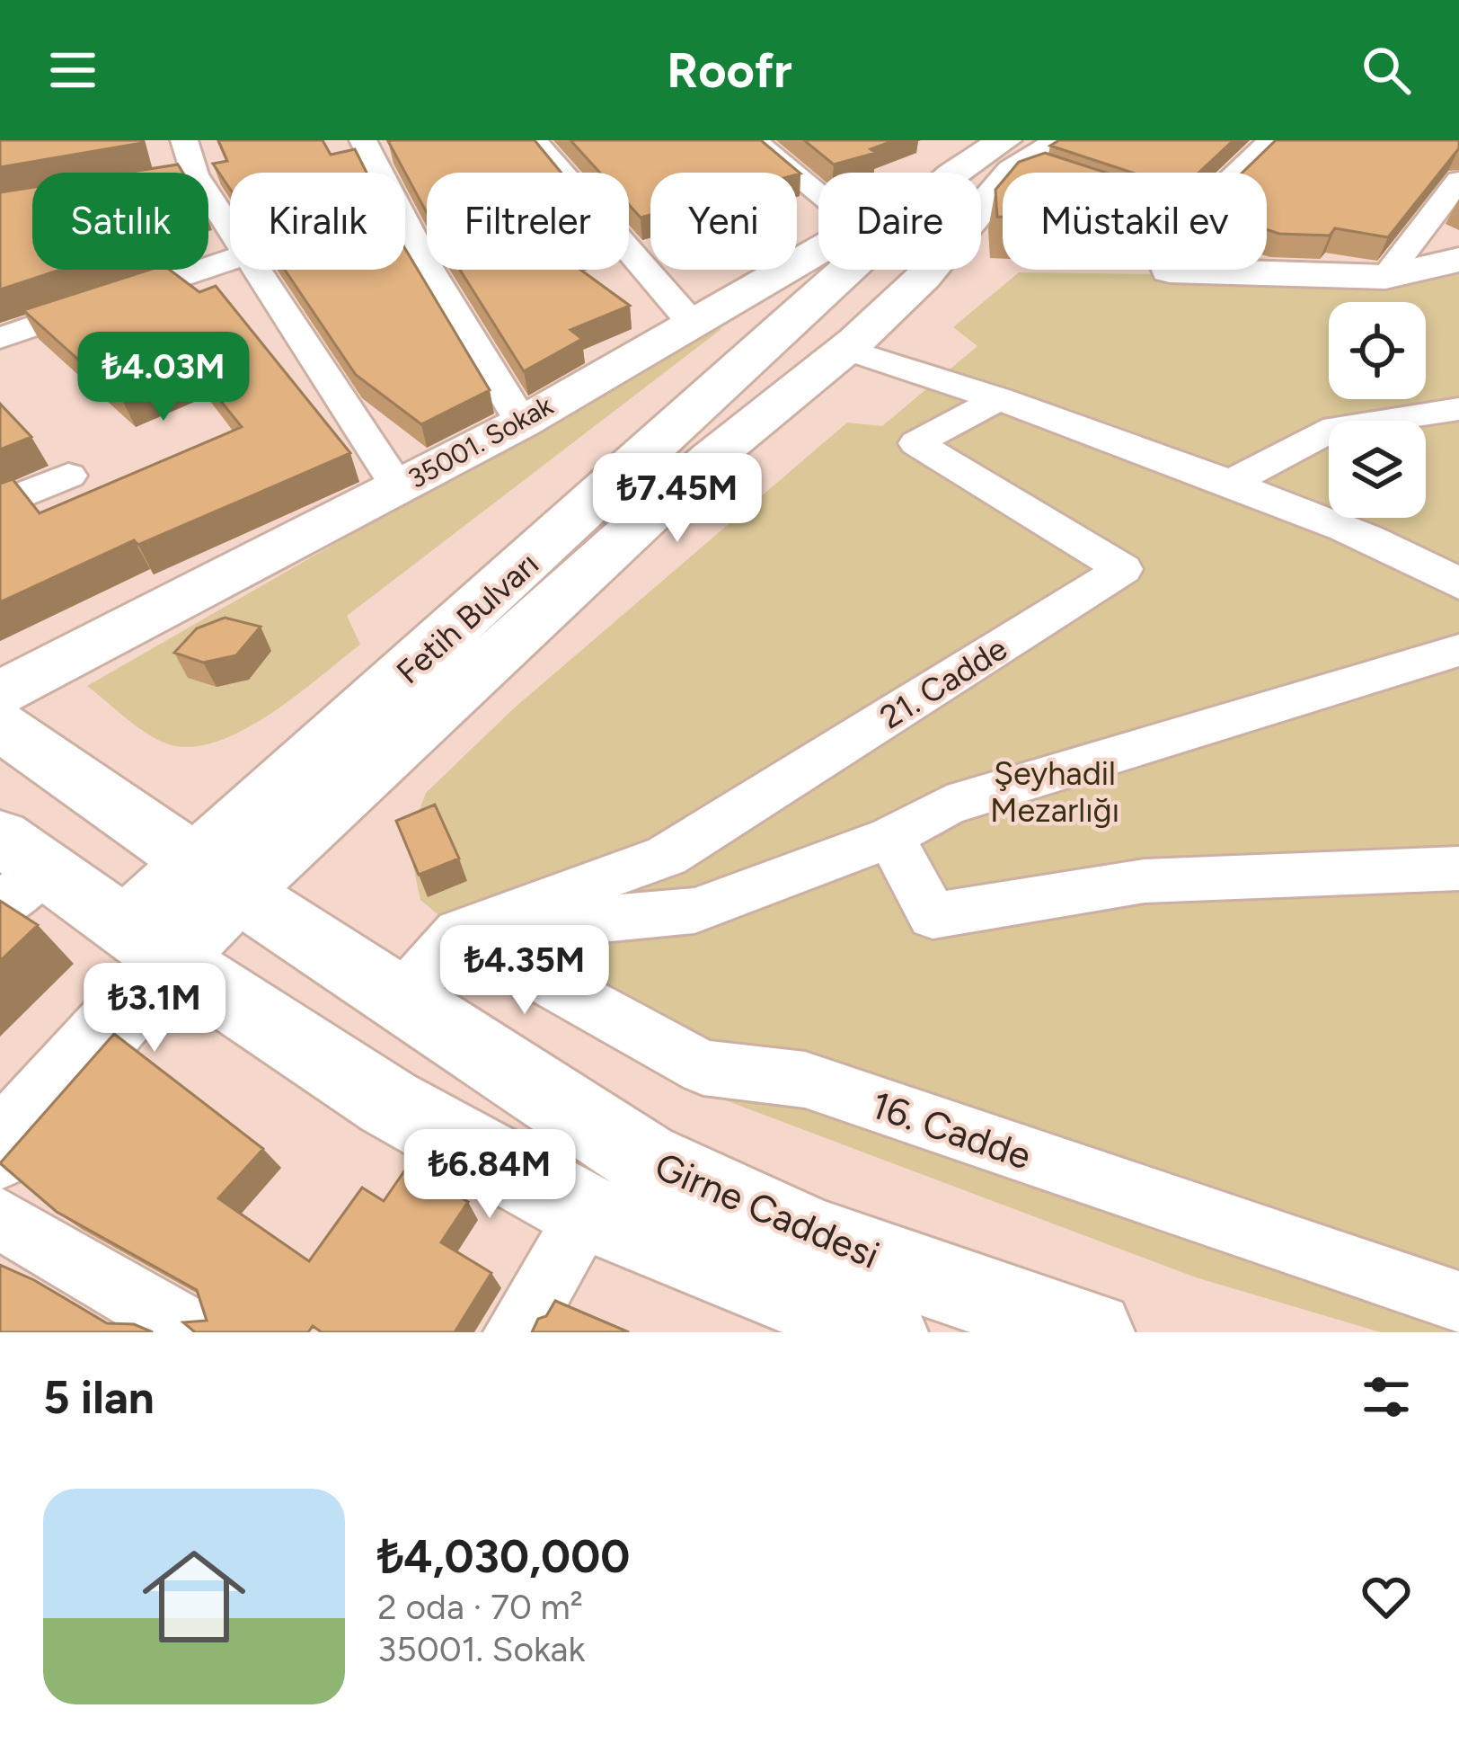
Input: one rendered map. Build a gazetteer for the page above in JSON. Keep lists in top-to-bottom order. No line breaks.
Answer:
{"streets":{"main road":["35001. Sokak","Fetih Bulvarı","Girne Caddesi"],"street":["21. Cadde","16. Cadde"]},"crossings":[["Fetih Bulvarı","Girne Caddesi"],["21. Cadde","16. Cadde"]],"parks":["Şeyhadil Mezarlığı"],"page":{"header":"Roofr","chip":["Satılık","Kiralık","Filtreler","Yeni","Daire","Müstakil ev"],"price":["₺4.03M","₺7.45M","₺4.35M","₺3.1M","₺6.84M"],"heading":"5 ilan","list":[{"name":"₺4,030,000","note":"2 oda · 70 m² · 35001. Sokak"}]}}
